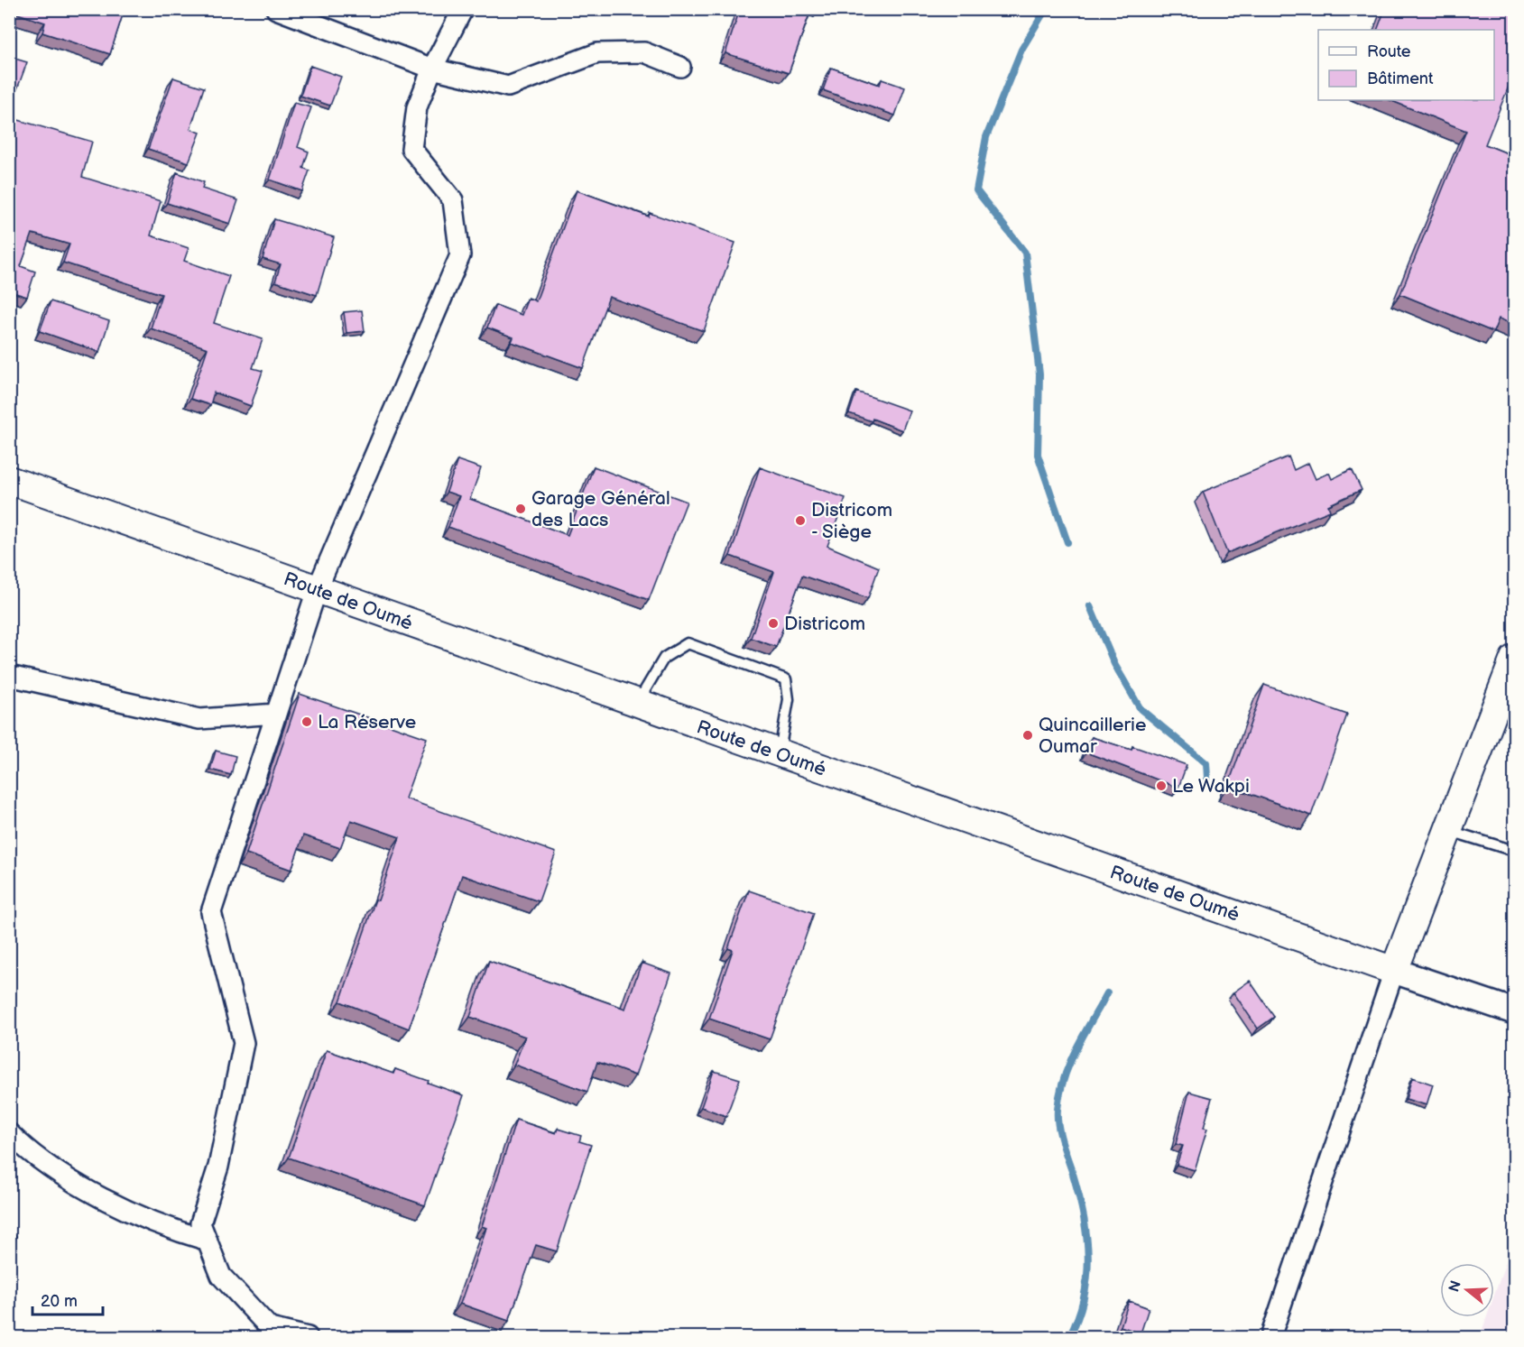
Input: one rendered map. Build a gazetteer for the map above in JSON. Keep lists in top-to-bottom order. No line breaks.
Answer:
{"streets":{"main road":["Route de Oumé"]},"places":["Garage Général des Lacs","Districom - Siège","Districom","La Réserve","Quincaillerie Oumar","Le Wakpi"],"legend":["Route","Bâtiment"],"scale_bar":"20 m","north":"left"}
